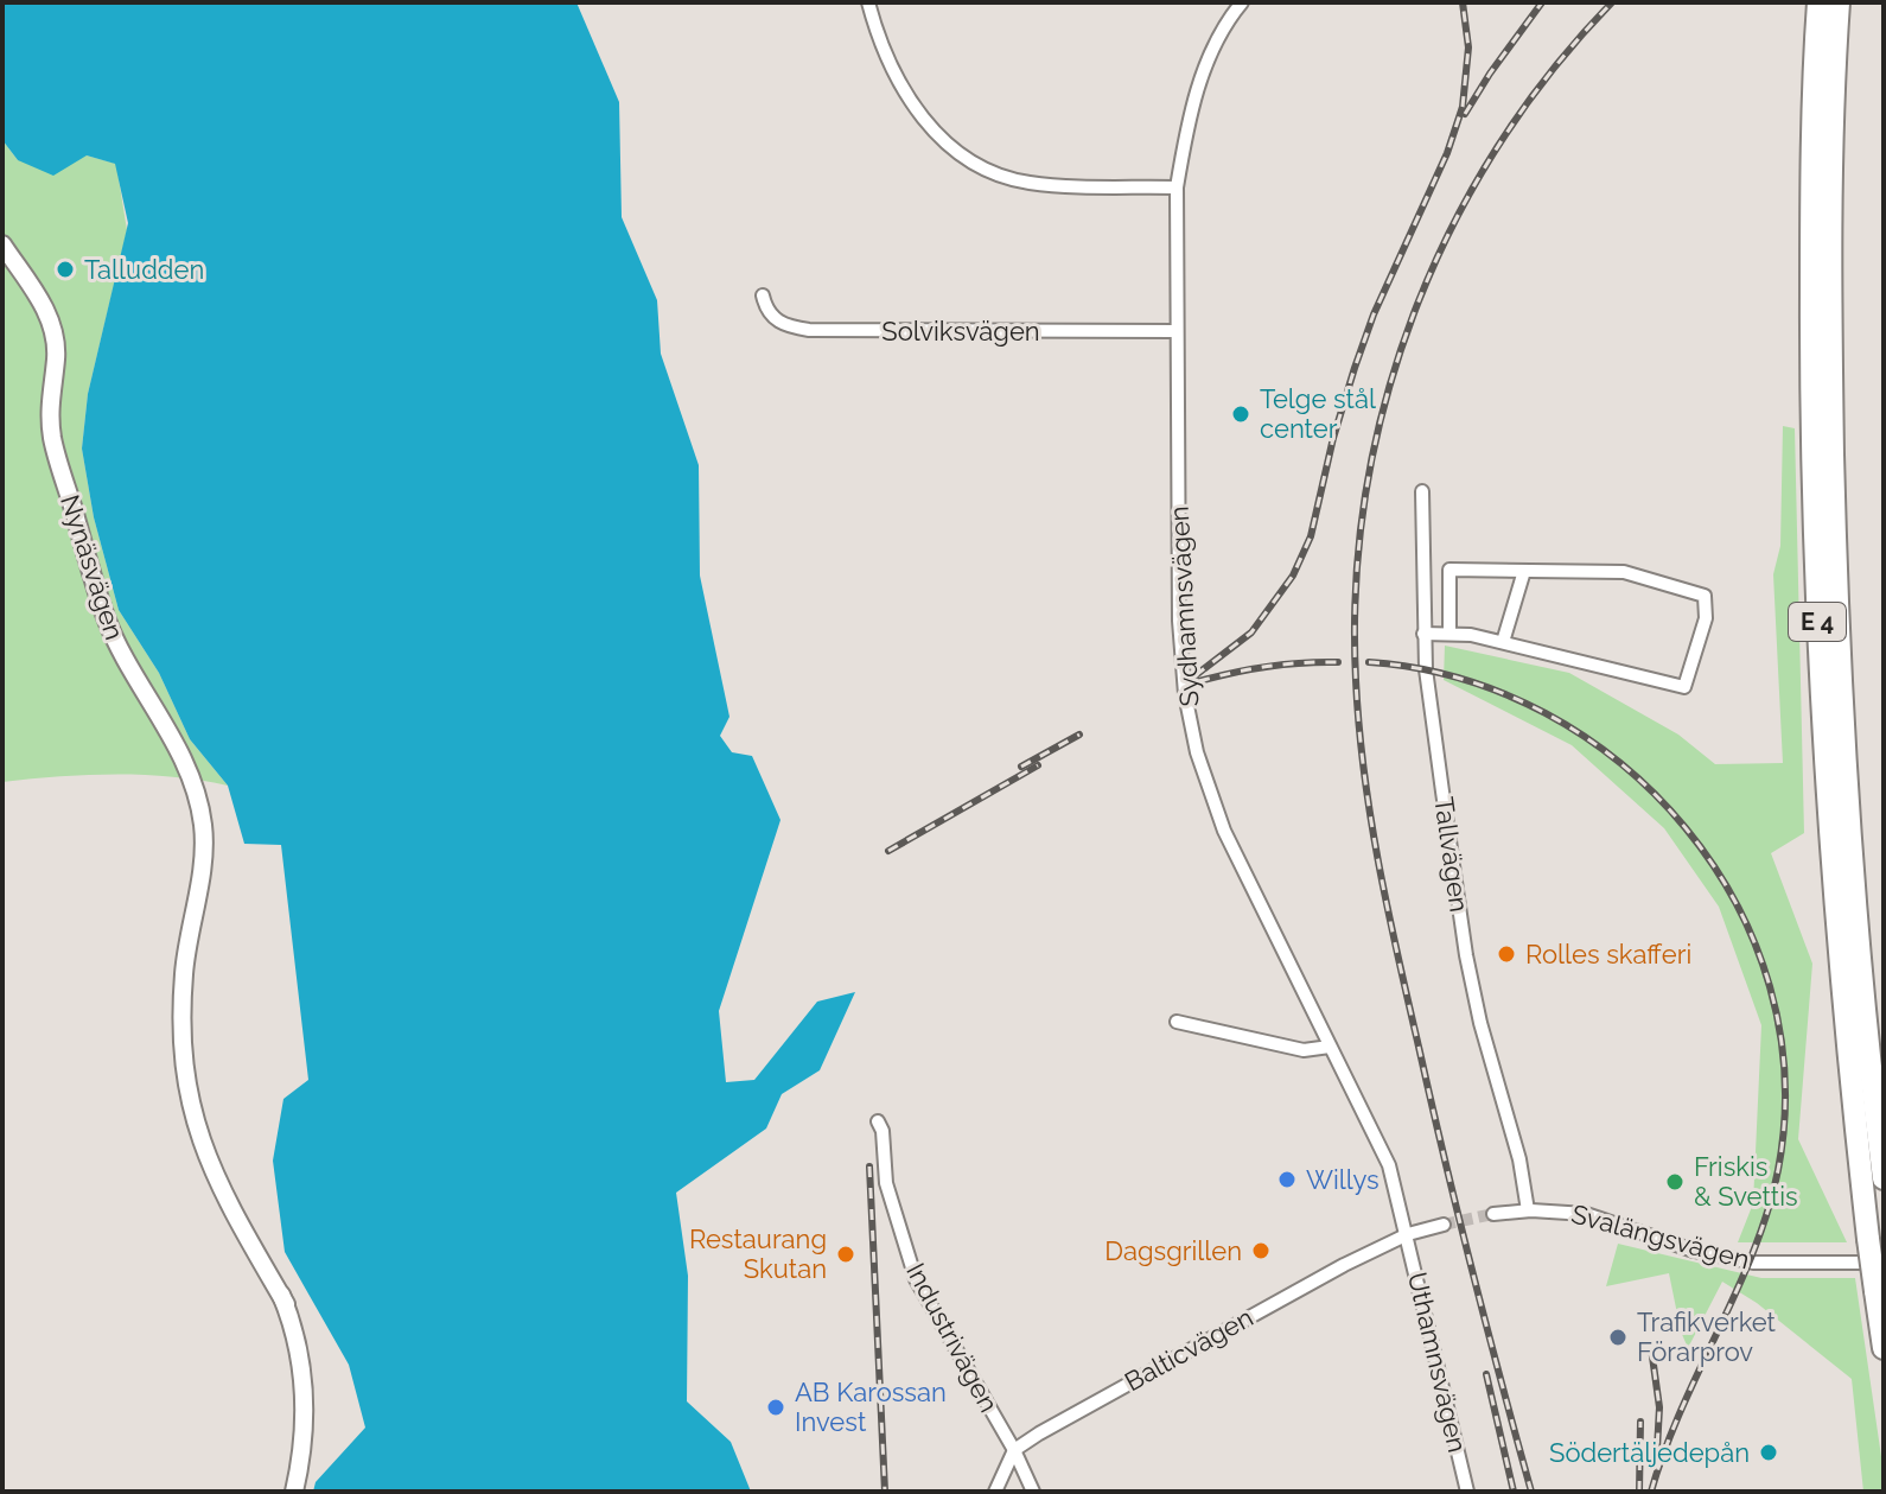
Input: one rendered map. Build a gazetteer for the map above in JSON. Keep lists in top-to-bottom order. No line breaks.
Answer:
{"streets":{"highway":["E 4"],"street":["Solviksvägen","Nynäsvägen","Sydhamnsvägen","Tallvägen","Svalängsvägen","Industrivägen","Balticvägen","Uthamnsvägen"]},"crossings":[["Solviksvägen","Sydhamnsvägen"],["Sydhamnsvägen","Balticvägen"],["Sydhamnsvägen","Uthamnsvägen"],["Tallvägen","Svalängsvägen"],["Industrivägen","Balticvägen"],["Balticvägen","Uthamnsvägen"]],"places":["Talludden","Telge stål center","Rolles skafferi","Willys","Friskis & Svettis","Dagsgrillen","Restaurang Skutan","Trafikverket Förarprov","AB Karossan Invest","Södertäljedepån"]}
